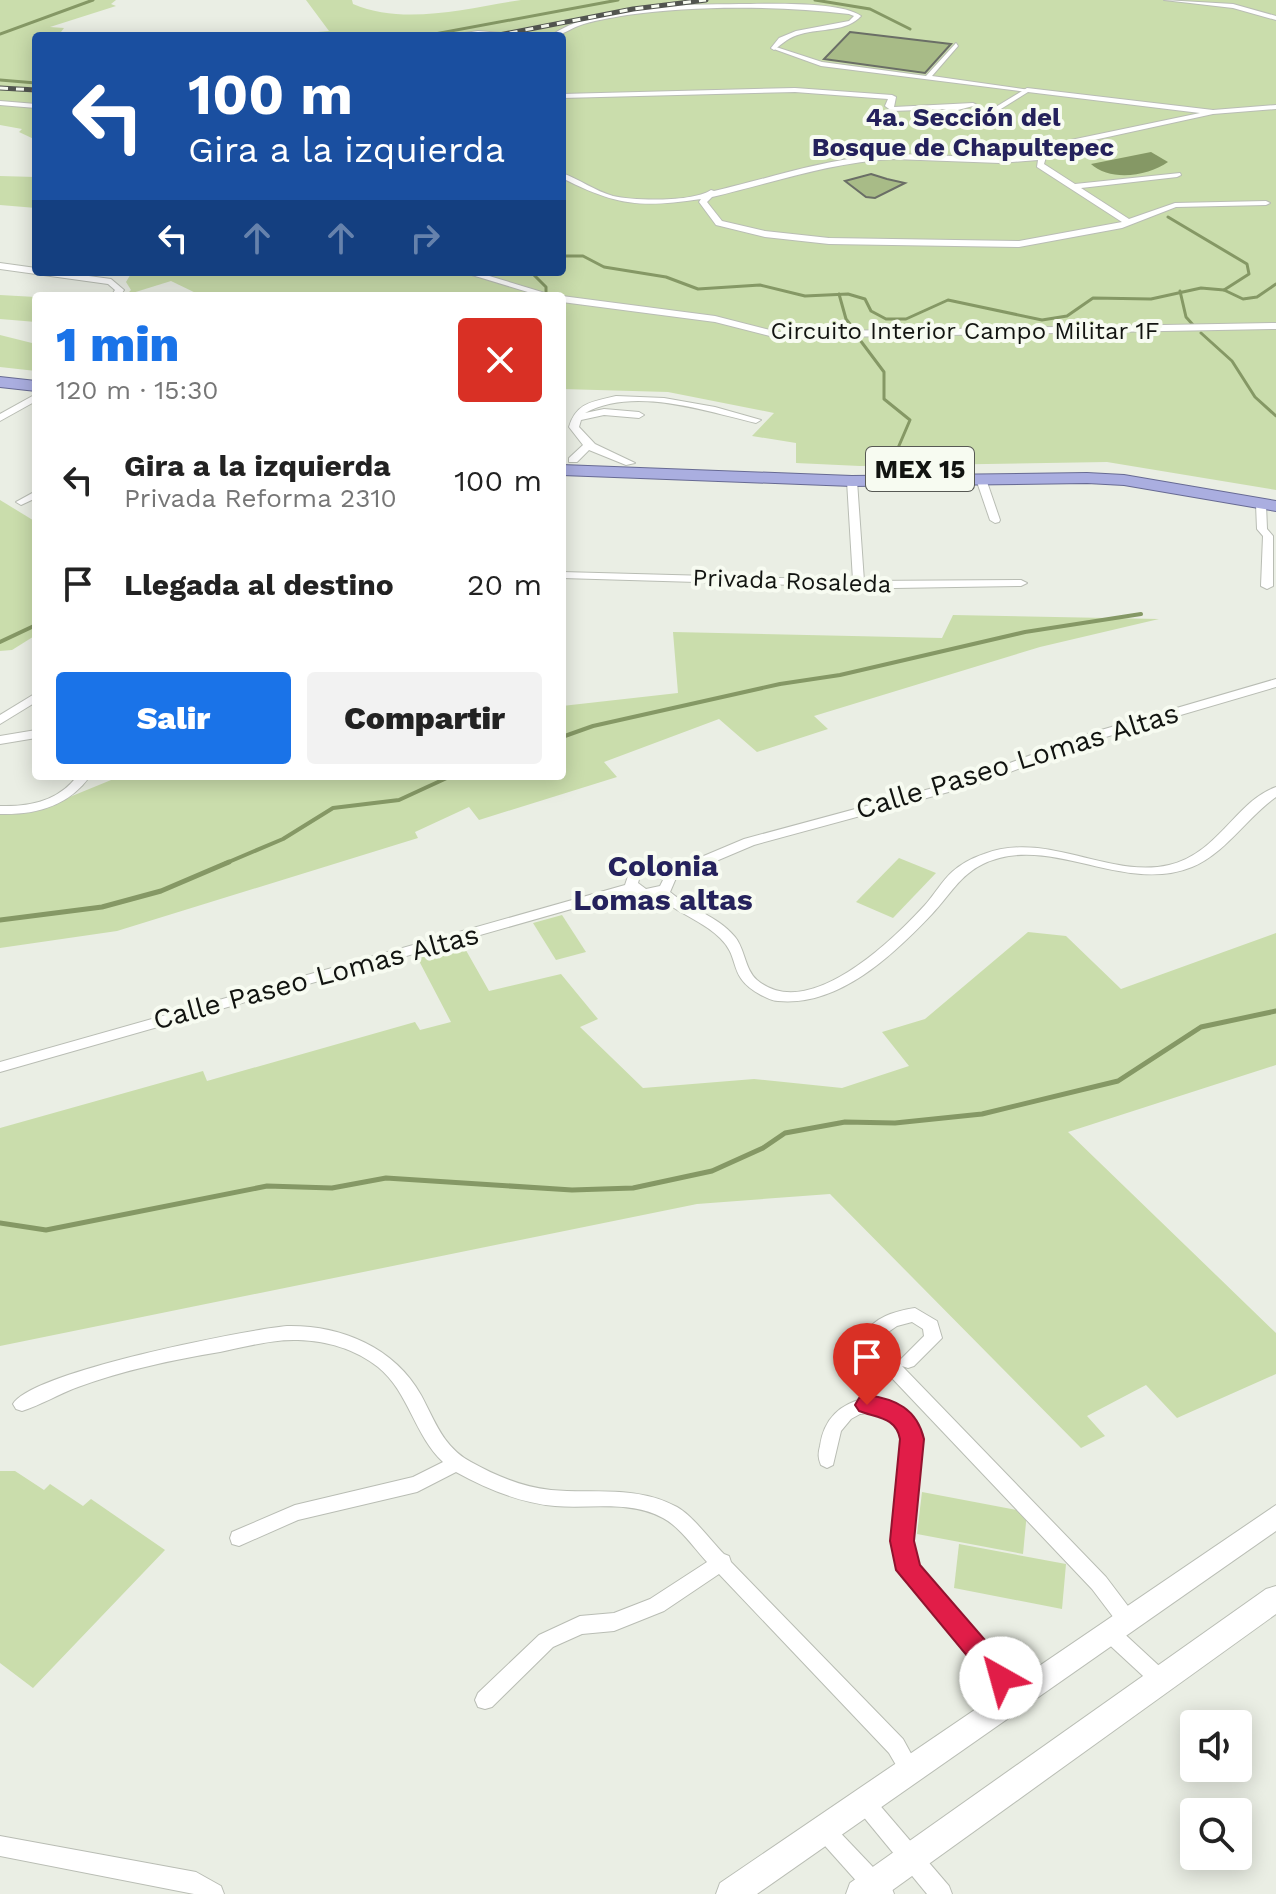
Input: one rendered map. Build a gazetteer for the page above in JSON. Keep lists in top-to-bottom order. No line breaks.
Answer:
{"streets":{"highway":["MEX 15"],"street":["Circuito Interior Campo Militar 1F","Privada Rosaleda","Calle Paseo Lomas Altas"]},"districts":["4a. Sección del Bosque de Chapultepec","Colonia Lomas altas"],"page":{"turn":["100 m","Gira a la izquierda"],"heading":["1 min","120 m · 15:30"],"list":[{"name":"Gira a la izquierda","note":"Privada Reforma 2310","value":"100 m"},{"name":"Llegada al destino","value":"20 m"}],"buttons":["Salir","Compartir"]}}
